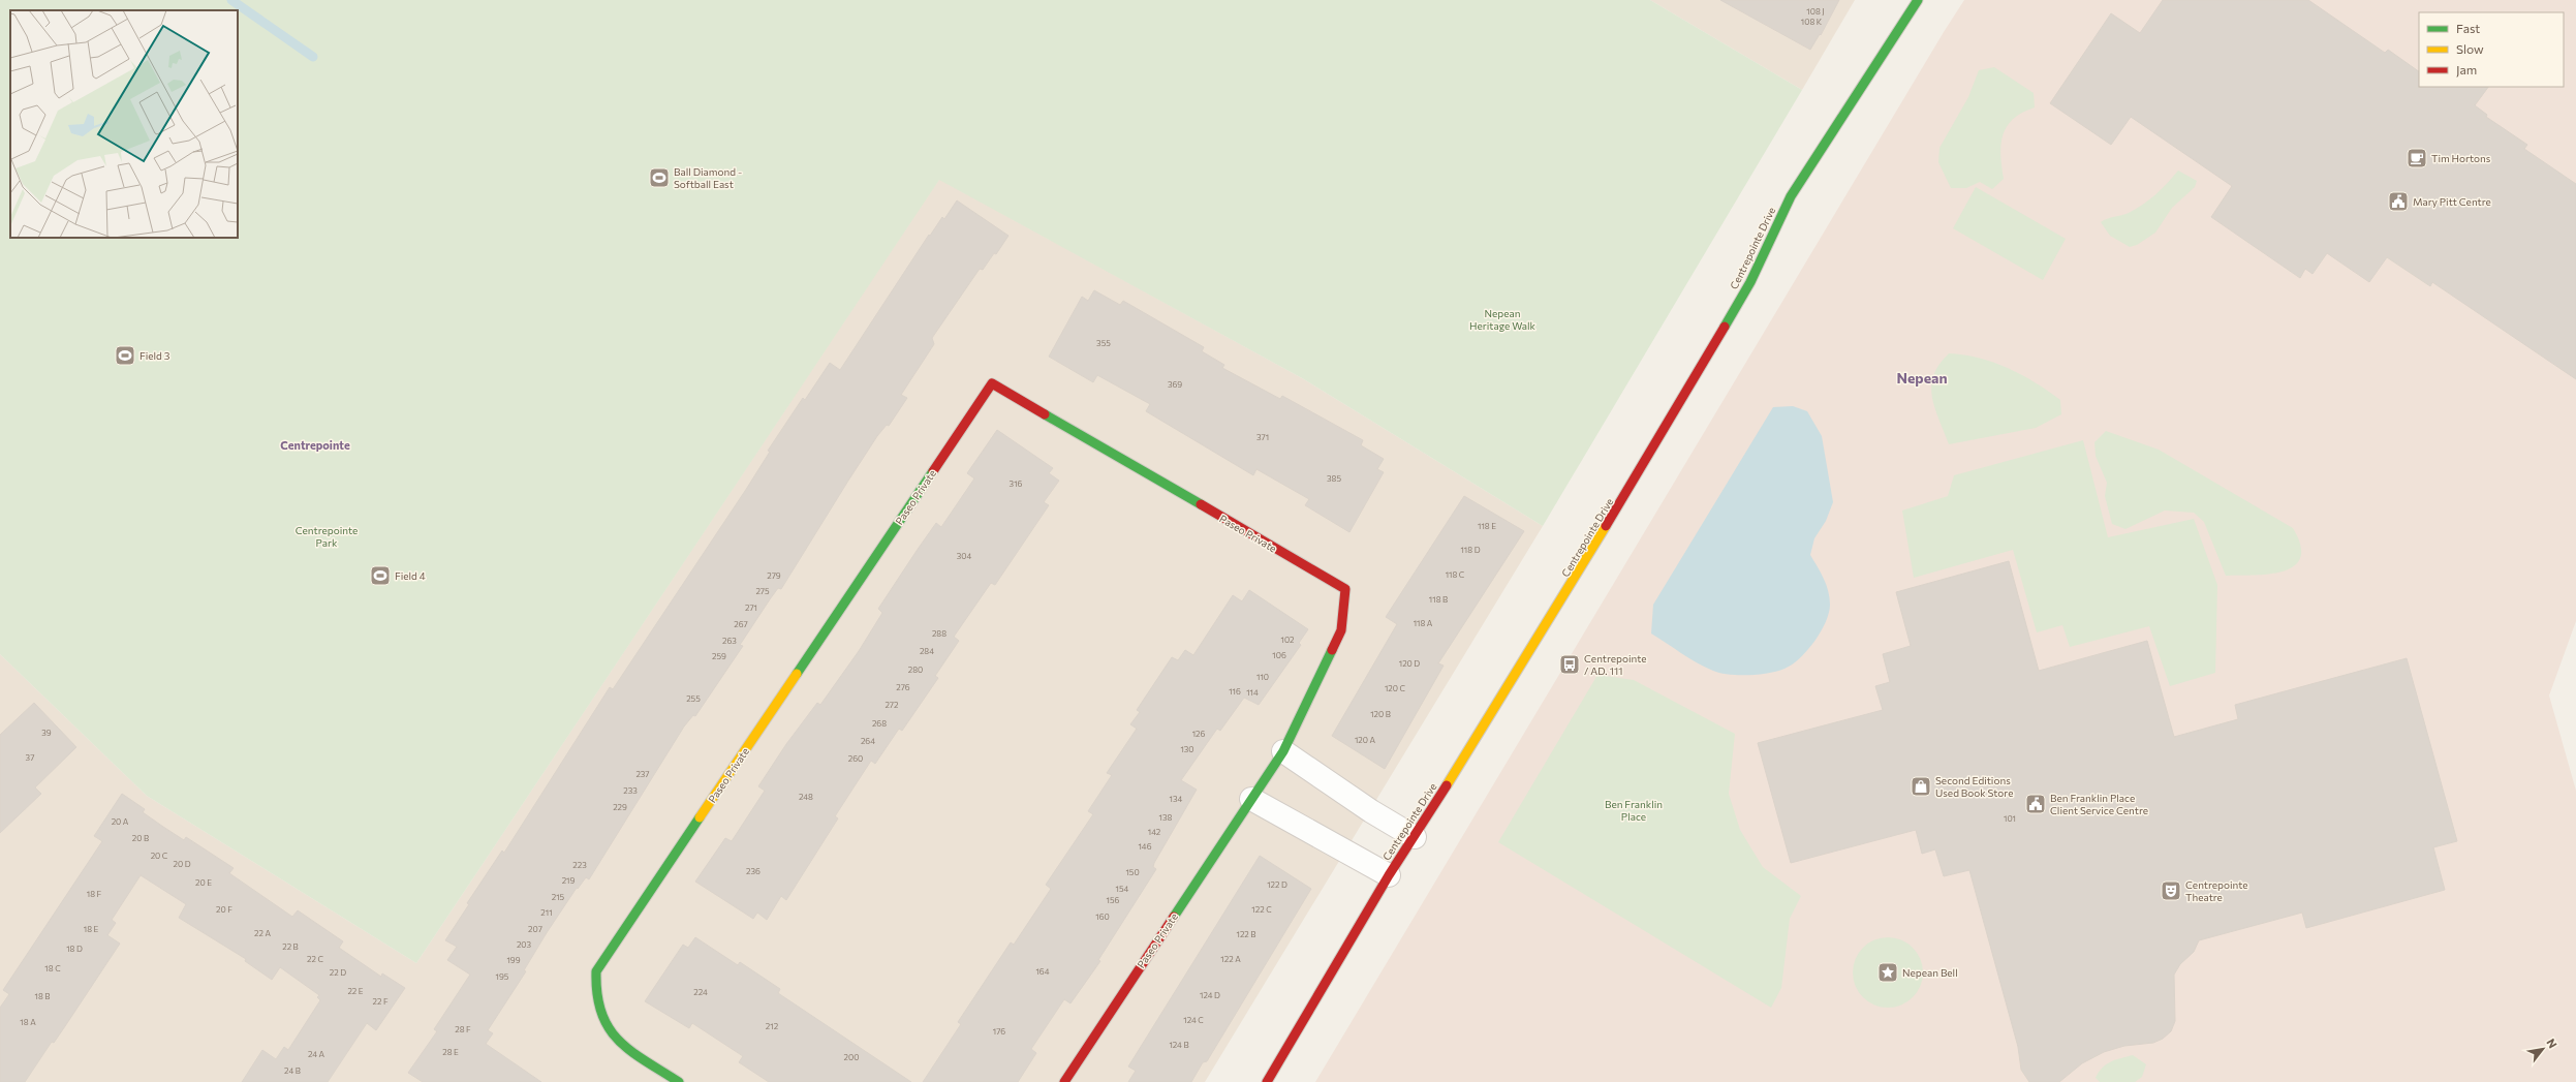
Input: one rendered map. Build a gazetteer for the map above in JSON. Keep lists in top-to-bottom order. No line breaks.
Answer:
{"streets":{"street":["Centrepointe Drive","Paseo Private"]},"districts":["Nepean","Centrepointe"],"parks":["Nepean Heritage Walk","Centrepointe Park","Ben Franklin Place"],"places":{"cafe":["Tim Hortons"],"sports":["Ball Diamond - Softball East","Field 3","Field 4"],"public building":["Mary Pitt Centre","Ben Franklin Place Client Service Centre"],"bus stop":["Centrepointe / AD. 111"],"shop":["Second Editions Used Book Store"],"theatre":["Centrepointe Theatre"],"place":["Nepean Bell"]},"house_numbers":["108 J","108 K","355","369","371","385","316","118 E","118 D","304","118 C","279","275","118 B","271","118 A","267","288","102","263","284","106","259","120 D","280","110","276","120 C","116","114","255","272","120 B","268","39","126","120 A","264","130","37","260","237","233","248","134","229","138","101","20 A","142","20 B","146","20 C","20 D","223","236","150","219","20 E","122 D","154","18 F","215","156","20 F","122 C","211","160","18 E","207","22 A","122 B","203","22 B","18 D","22 C","122 A","199","18 C","164","22 D","195","22 E","224","124 D","18 B","22 F","124 C","18 A","212","28 F","176","124 B","28 E","24 A","200","24 B"],"legend":["Fast","Slow","Jam"],"north":"top right"}
